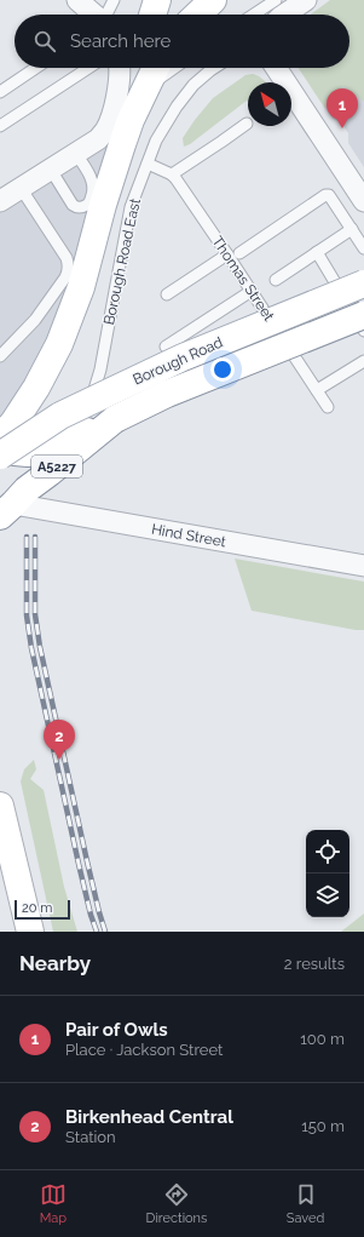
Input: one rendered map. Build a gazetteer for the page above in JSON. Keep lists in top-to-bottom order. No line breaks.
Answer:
{"streets":{"main road":["Borough Road","A5227"],"street":["Hind Street"],"lane":["Borough Road East","Thomas Street"]},"crossings":[["Borough Road East","Thomas Street"],["Borough Road East","A5227"],["Borough Road","A5227"],["A5227","Hind Street"]],"scale_bar":"20 m","north":"top left","page":{"search":"Search here","pins":["1","2"],"scale":"20 m","heading":["Nearby","2 results"],"list":[{"mark":"1","name":"Pair of Owls","note":"Place · Jackson Street","value":"100 m"},{"mark":"2","name":"Birkenhead Central","note":"Station","value":"150 m"}],"nav":["Map","Directions","Saved"]}}
